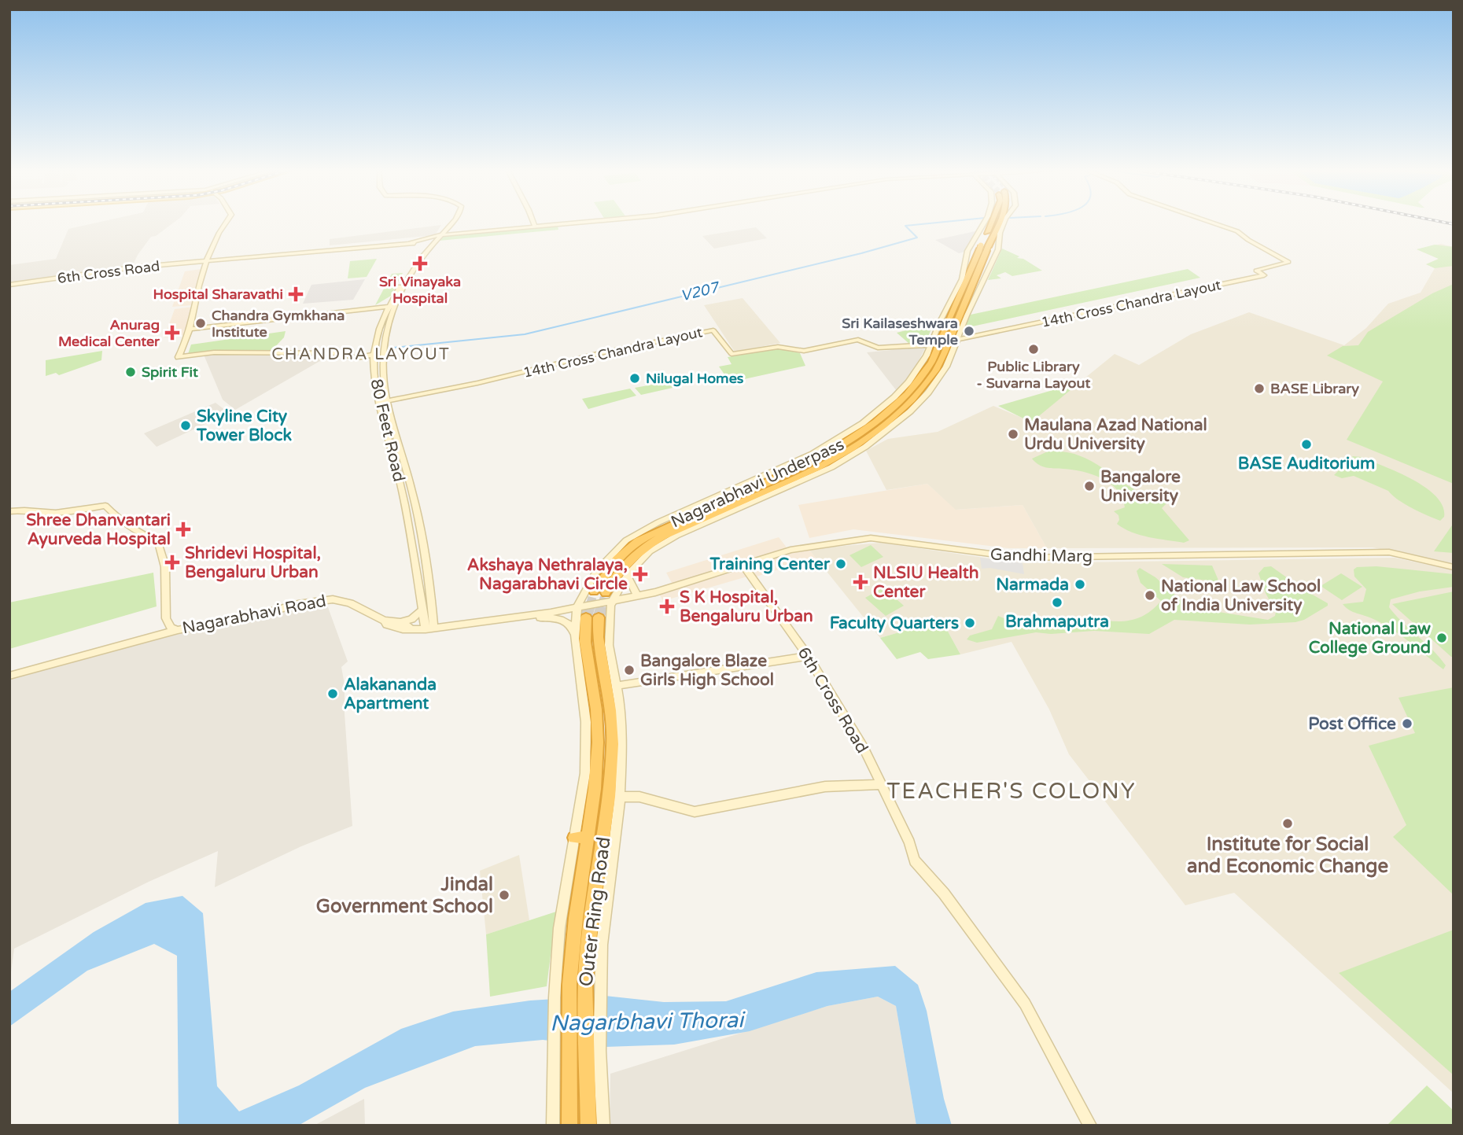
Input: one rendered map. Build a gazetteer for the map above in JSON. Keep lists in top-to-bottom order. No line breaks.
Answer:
{"streets":{"highway":["Nagarabhavi Underpass","Outer Ring Road"],"street":["6th Cross Road","14th Cross Chandra Layout","80 Feet Road","Gandhi Marg","Nagarabhavi Road"]},"crossings":[["6th Cross Road","Gandhi Marg"],["14th Cross Chandra Layout","80 Feet Road"],["14th Cross Chandra Layout","Nagarabhavi Underpass"],["80 Feet Road","Nagarabhavi Road"]],"districts":["CHANDRA LAYOUT","TEACHER'S COLONY"],"water":["V207","Nagarbhavi Thorai"],"places":{"health":["Sri Vinayaka Hospital","Hospital Sharavathi","Anurag Medical Center","Shree Dhanvantari Ayurveda Hospital","Shridevi Hospital, Bengaluru Urban","Akshaya Nethralaya, Nagarabhavi Circle","NLSIU Health Center","S K Hospital, Bengaluru Urban"],"other":["Chandra Gymkhana Institute","Sri Kailaseshwara Temple","Public Library - Suvarna Layout","Spirit Fit","Nilugal Homes","BASE Library","Skyline City Tower Block","Maulana Azad National Urdu University","BASE Auditorium","Bangalore University","Training Center","Narmada","National Law School of India University","Brahmaputra","Faculty Quarters","National Law College Ground","Bangalore Blaze Girls High School","Alakananda Apartment","Post Office","Institute for Social and Economic Change","Jindal Government School"]}}
